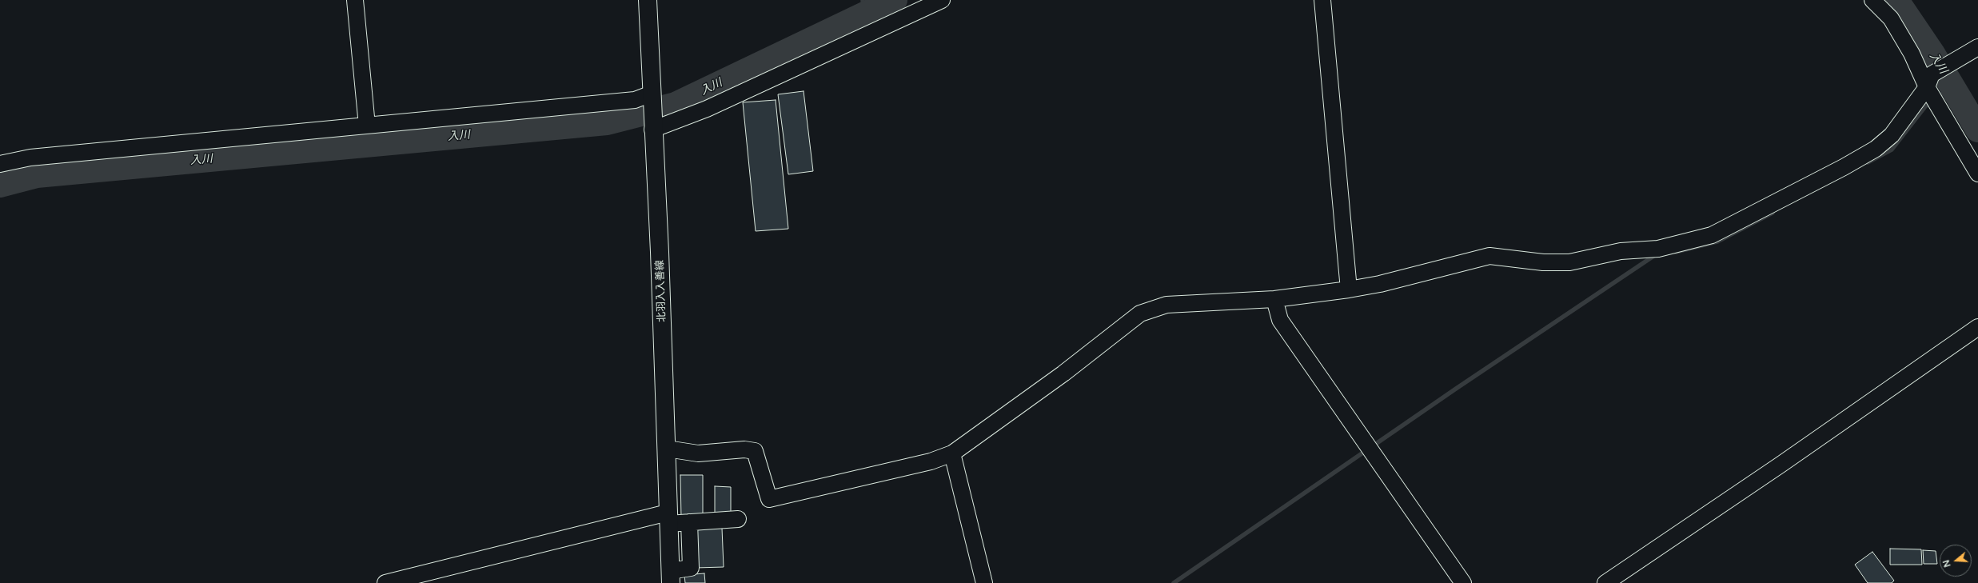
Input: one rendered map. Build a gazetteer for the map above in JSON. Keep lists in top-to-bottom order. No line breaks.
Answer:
{"streets":{"main road":["北羽入入善線"]},"water":["入川"],"north":"left"}
